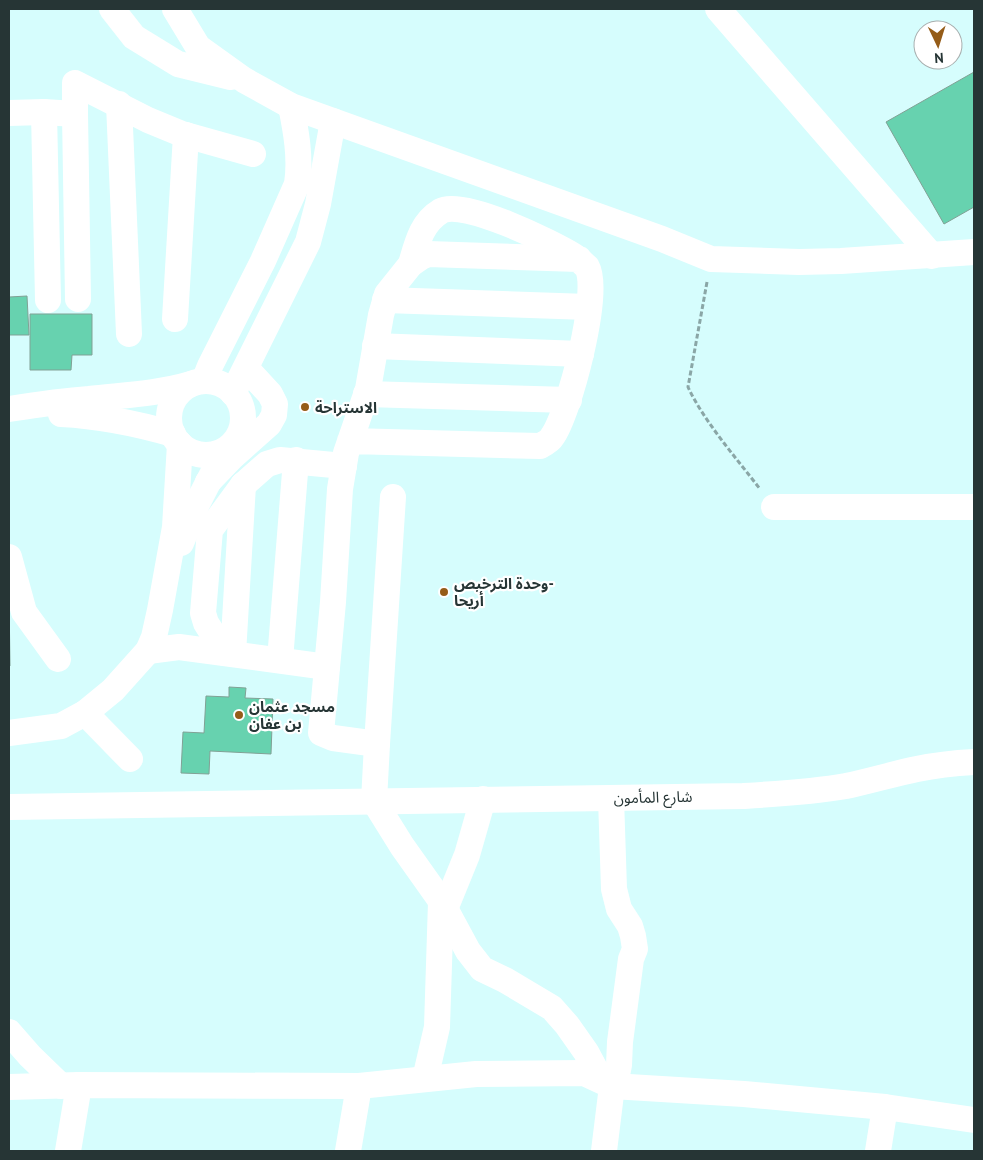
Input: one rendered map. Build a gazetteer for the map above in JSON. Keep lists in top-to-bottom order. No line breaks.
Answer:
{"streets":{"street":["شارع المأمون"]},"places":["الاستراحة","وحدة الترخيص- أريحا","مسجد عثمان بن عفان"],"north":"bottom"}
